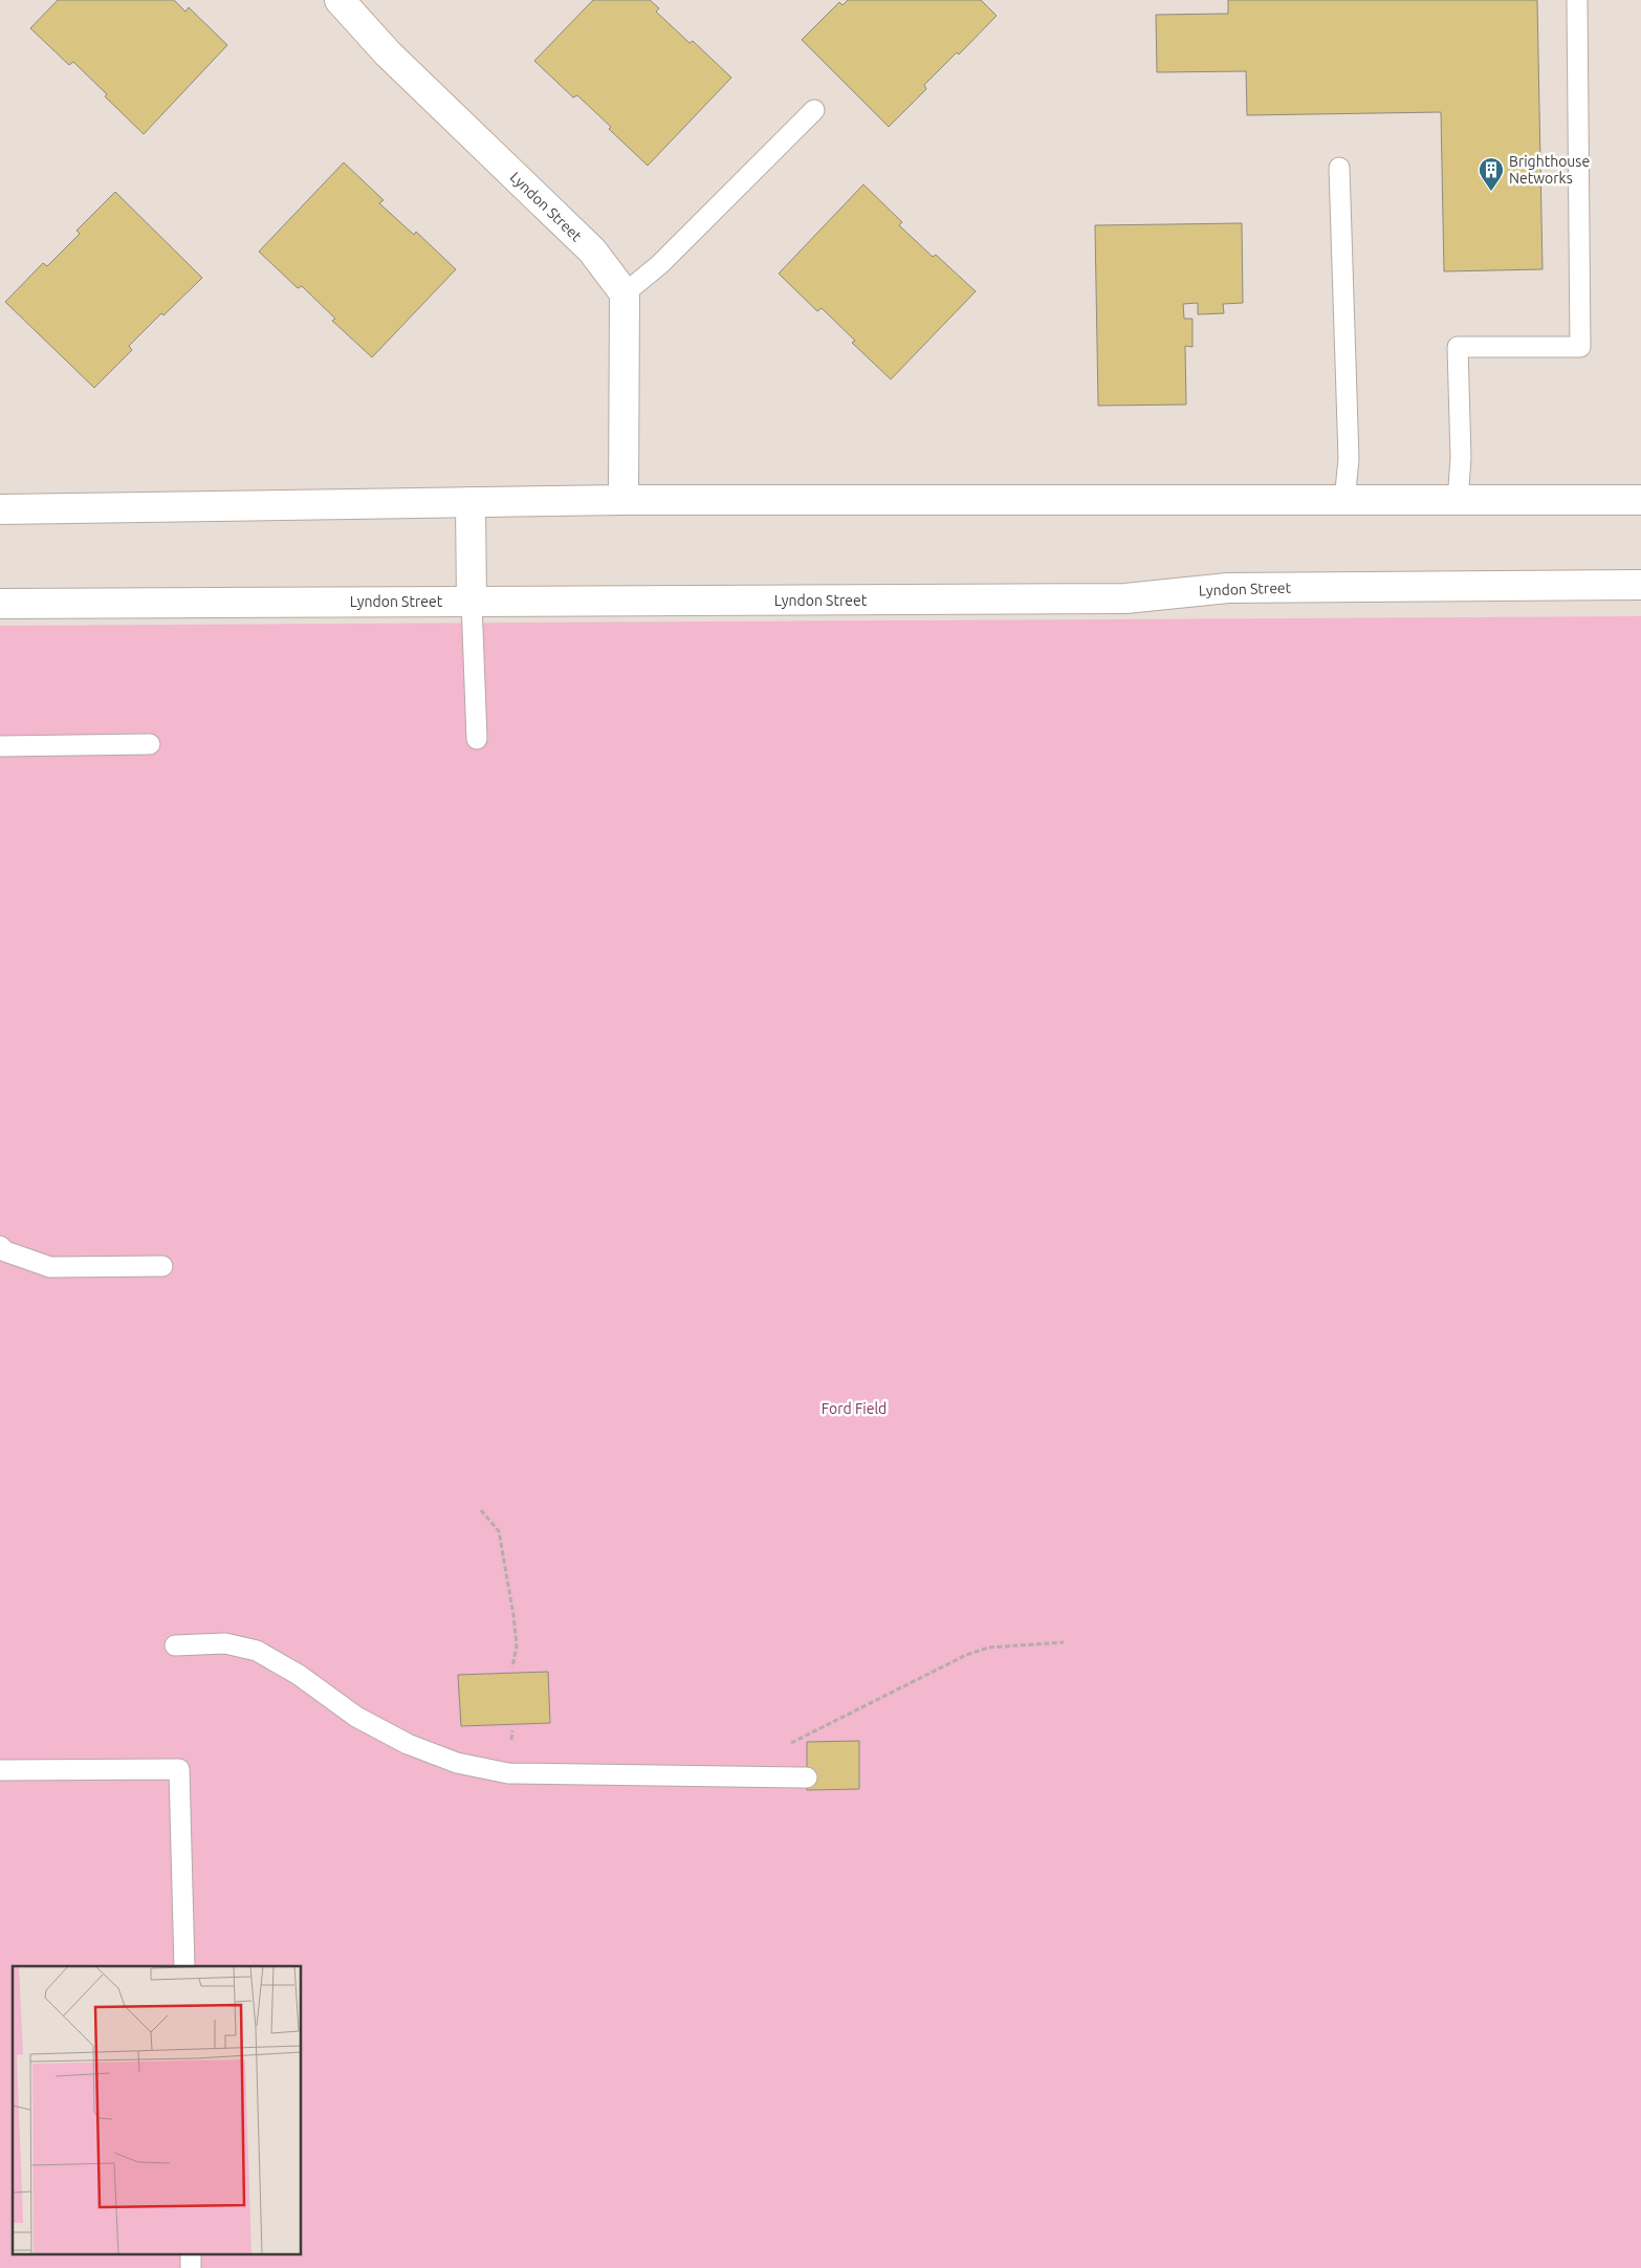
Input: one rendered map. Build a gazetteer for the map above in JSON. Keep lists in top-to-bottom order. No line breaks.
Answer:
{"streets":{"street":["Lyndon Street"]},"parks":["Ford Field"],"places":{"building":["Brighthouse Networks"]}}
